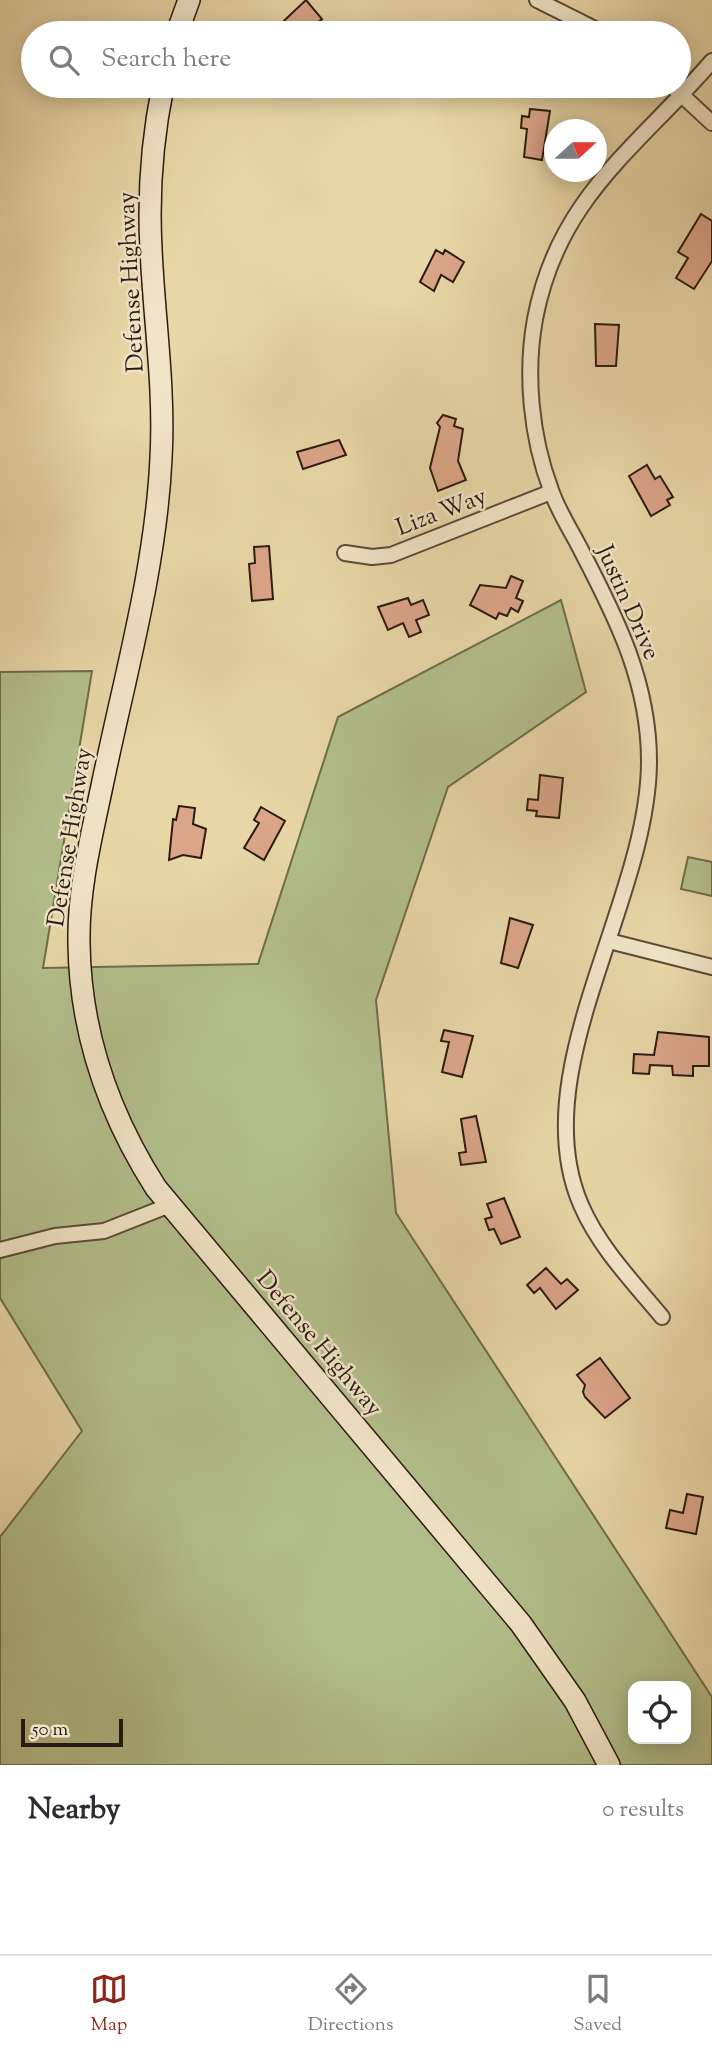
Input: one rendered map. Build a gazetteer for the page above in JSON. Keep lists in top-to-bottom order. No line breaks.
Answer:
{"streets":{"main road":["Defense Highway"],"street":["Liza Way","Justin Drive"]},"crossings":[["Liza Way","Justin Drive"]],"scale_bar":"50 m","north":"right","page":{"search":"Search here","scale":"50 m","heading":["Nearby","0 results"],"nav":["Map","Directions","Saved"]}}
